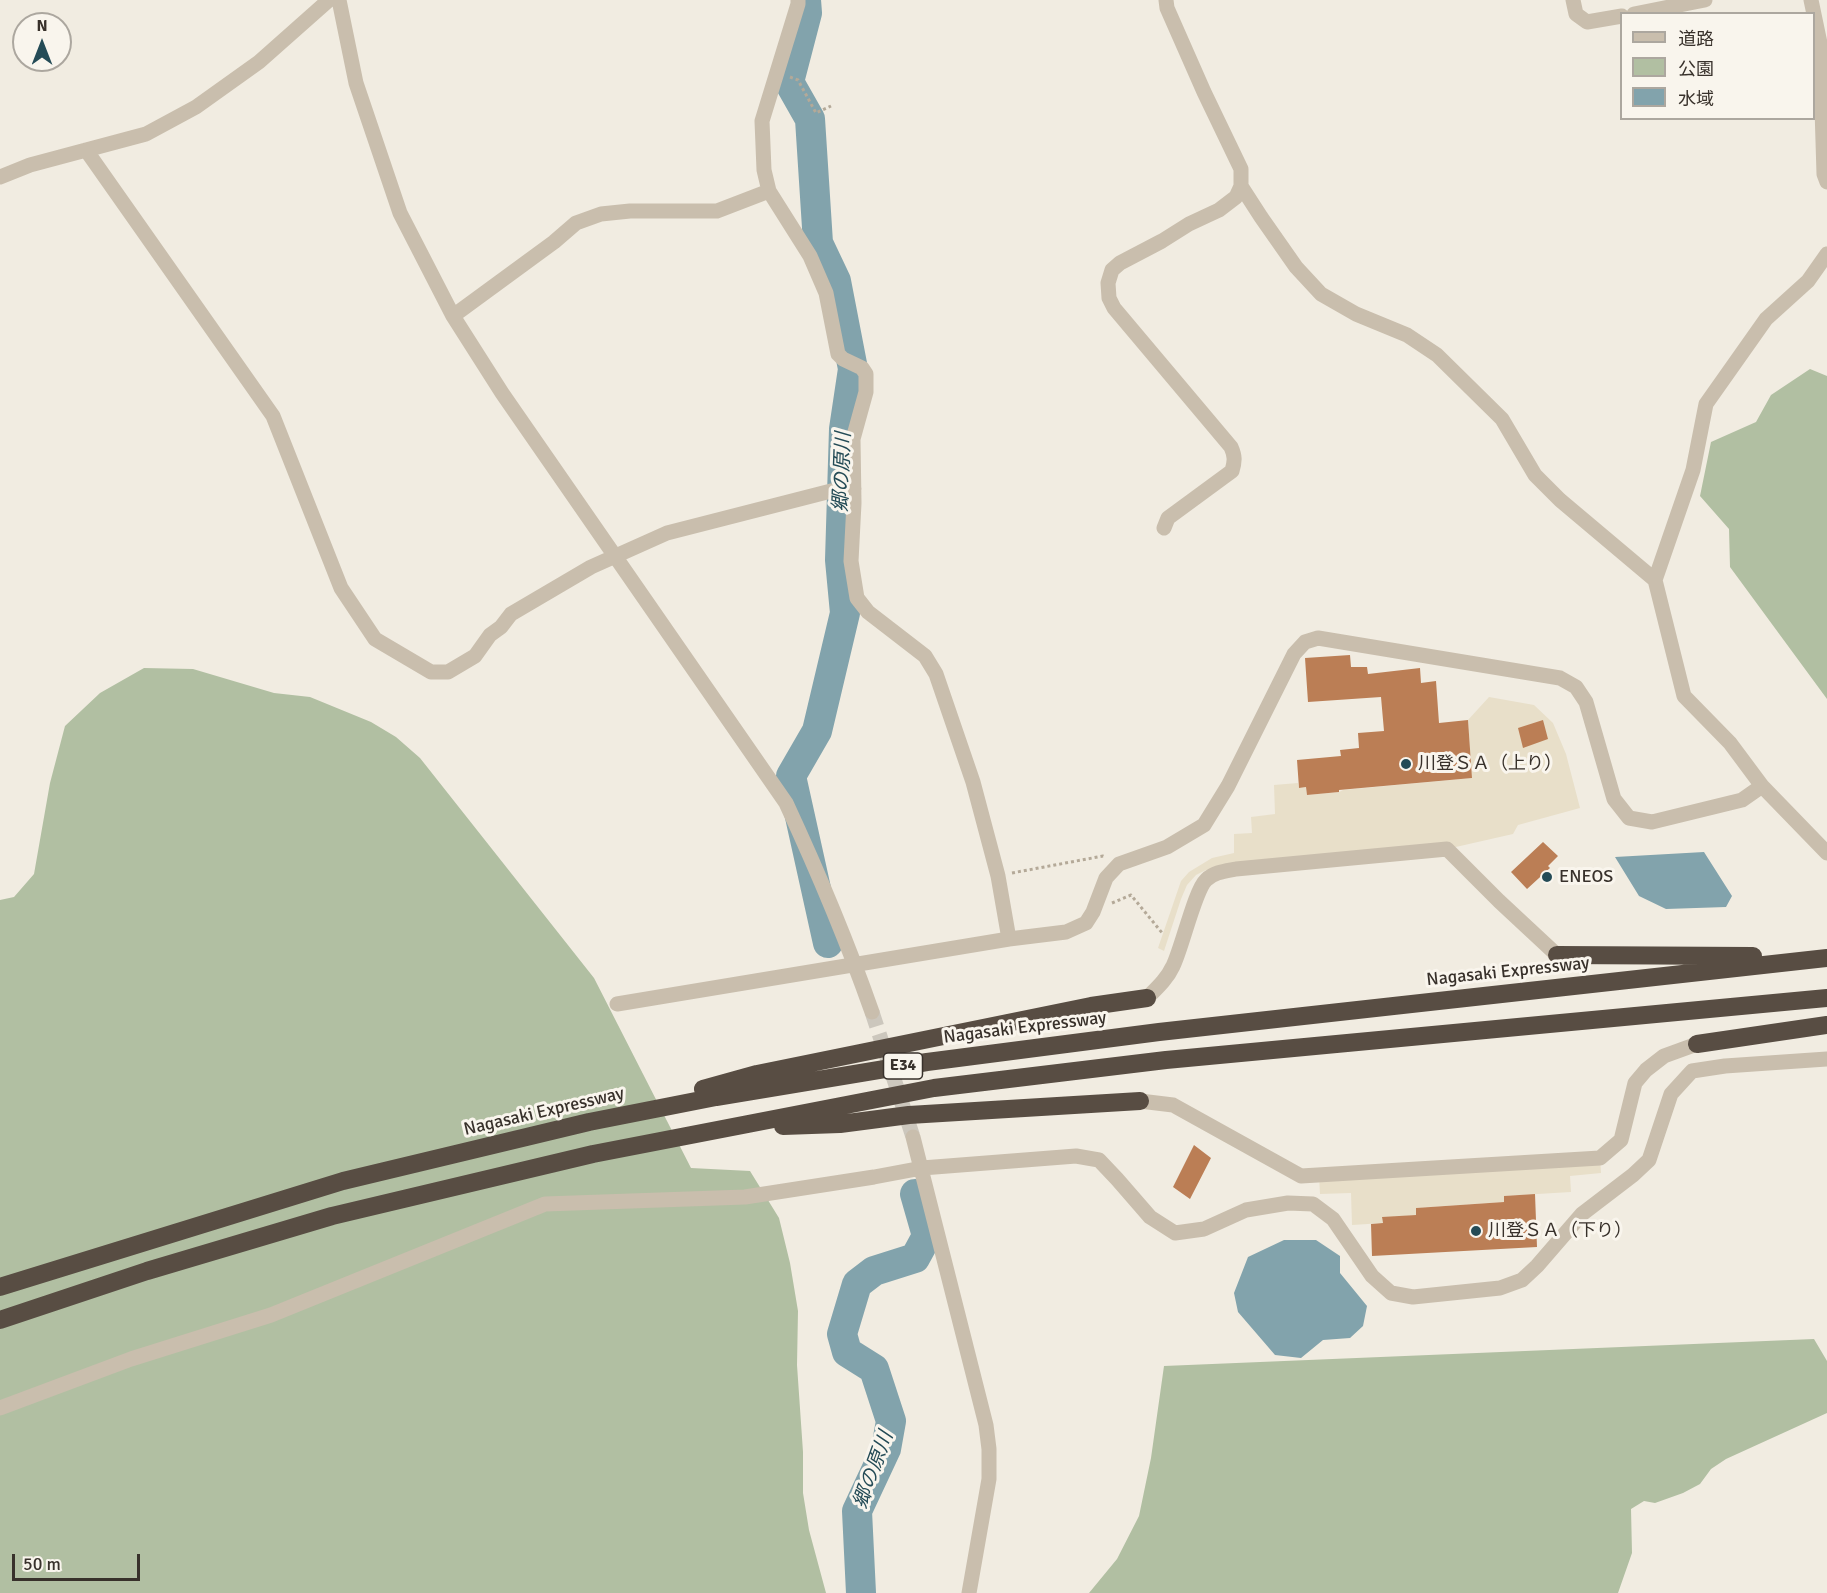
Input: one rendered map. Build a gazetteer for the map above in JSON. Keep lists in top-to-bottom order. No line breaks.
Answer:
{"streets":{"highway":["Nagasaki Expressway","E34"]},"water":["郷の原川"],"places":["川登ＳＡ（上り）","ENEOS","川登ＳＡ（下り）"],"legend":["道路","公園","水域"],"scale_bar":"50 m","north":"top"}
